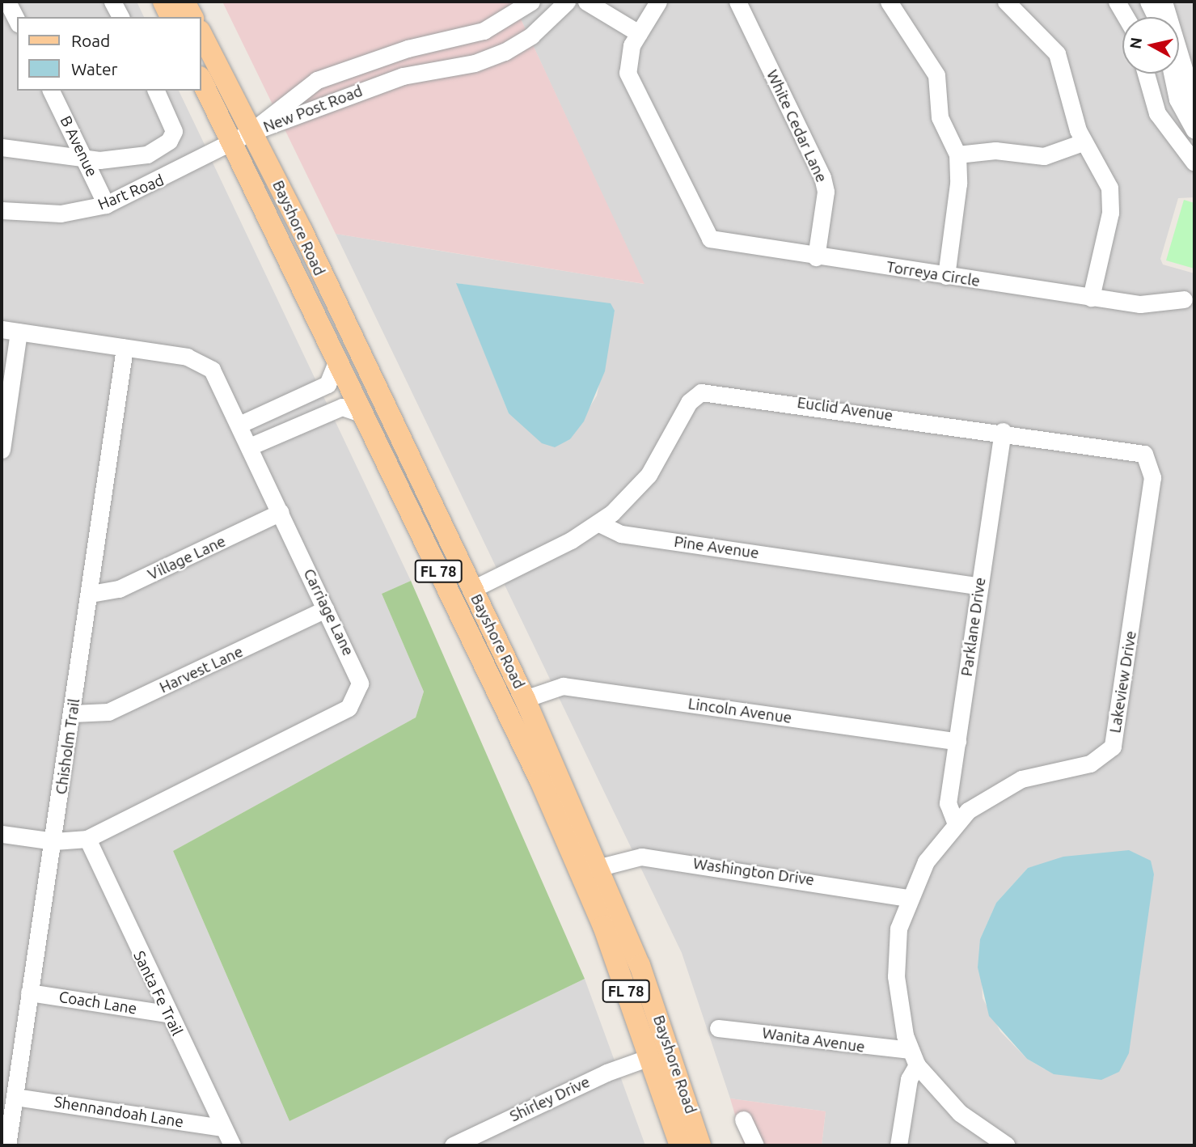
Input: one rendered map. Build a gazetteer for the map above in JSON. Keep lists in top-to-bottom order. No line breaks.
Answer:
{"streets":{"main road":["Bayshore Road","FL 78"],"street":["New Post Road","White Cedar Lane","B Avenue","Hart Road","Torreya Circle","Euclid Avenue","Pine Avenue","Village Lane","Carriage Lane","Parklane Drive","Harvest Lane","Lakeview Drive","Lincoln Avenue","Chisholm Trail","Washington Drive","Santa Fe Trail","Coach Lane","Wanita Avenue","Shirley Drive","Shennandoah Lane"]},"crossings":[["New Post Road","Hart Road"],["New Post Road","Bayshore Road"],["White Cedar Lane","Torreya Circle"],["B Avenue","Hart Road"],["Hart Road","Bayshore Road"],["Bayshore Road","Lincoln Avenue"],["Bayshore Road","Washington Drive"],["Bayshore Road","Shirley Drive"],["Euclid Avenue","Pine Avenue"],["Euclid Avenue","Parklane Drive"],["Euclid Avenue","Lakeview Drive"],["Pine Avenue","Parklane Drive"],["Village Lane","Carriage Lane"],["Village Lane","Chisholm Trail"],["Carriage Lane","Harvest Lane"],["Carriage Lane","Chisholm Trail"],["Carriage Lane","Santa Fe Trail"],["Parklane Drive","Lakeview Drive"],["Parklane Drive","Lincoln Avenue"],["Harvest Lane","Chisholm Trail"],["Lakeview Drive","Washington Drive"],["Lakeview Drive","Wanita Avenue"],["Chisholm Trail","Coach Lane"],["Chisholm Trail","Shennandoah Lane"],["Santa Fe Trail","Coach Lane"],["Santa Fe Trail","Shennandoah Lane"]],"legend":["Road","Water"],"north":"left"}
